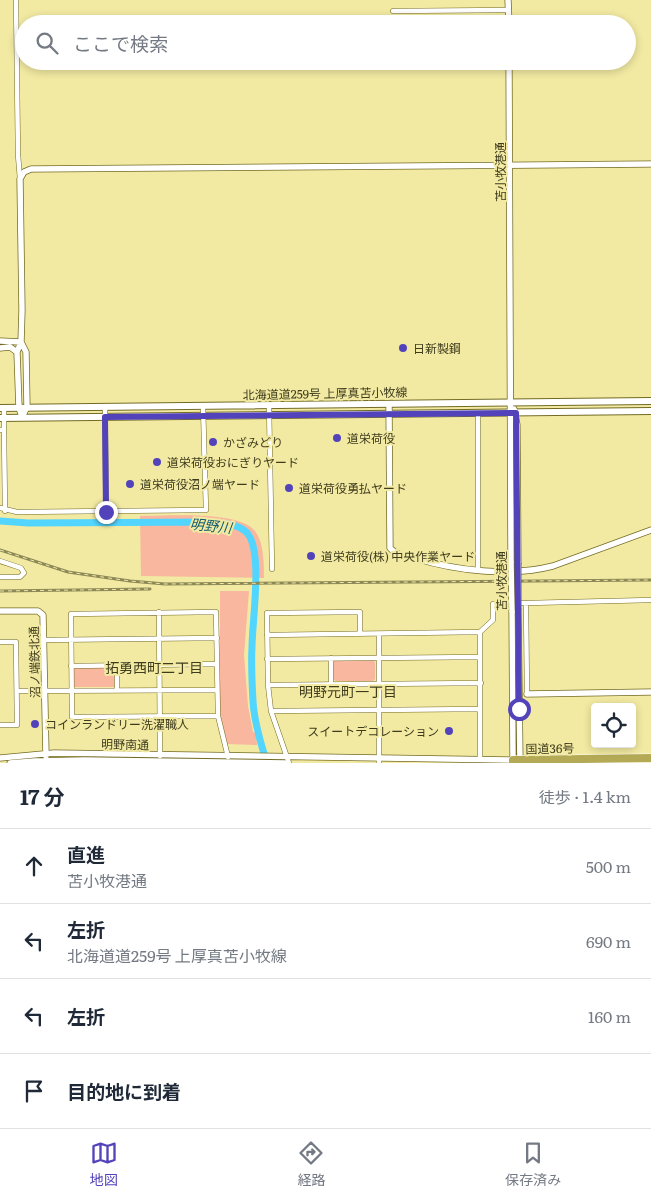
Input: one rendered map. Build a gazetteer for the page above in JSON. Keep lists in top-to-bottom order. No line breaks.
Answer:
{"streets":{"highway":["国道36号"],"main road":["北海道道259号 上厚真苫小牧線"],"street":["苫小牧港通","沼ノ端鉄北通","明野南通"]},"crossings":[["苫小牧港通","北海道道259号 上厚真苫小牧線"],["苫小牧港通","国道36号"],["沼ノ端鉄北通","明野南通"]],"districts":["拓勇西町二丁目","明野元町一丁目"],"water":["明野川"],"places":["日新製鋼","道栄荷役","かざみどり","道栄荷役おにぎりヤード","道栄荷役沼ノ端ヤード","道栄荷役勇払ヤード","道栄荷役(株) 中央作業ヤード","コインランドリー洗濯職人","スイートデコレーション"],"page":{"search":"ここで検索","heading":["17 分","徒歩 · 1.4 km"],"list":[["直進","苫小牧港通","500 m"],["左折","北海道道259号 上厚真苫小牧線","690 m"],["左折","160 m"],"目的地に到着"],"nav":["地図","経路","保存済み"]}}
